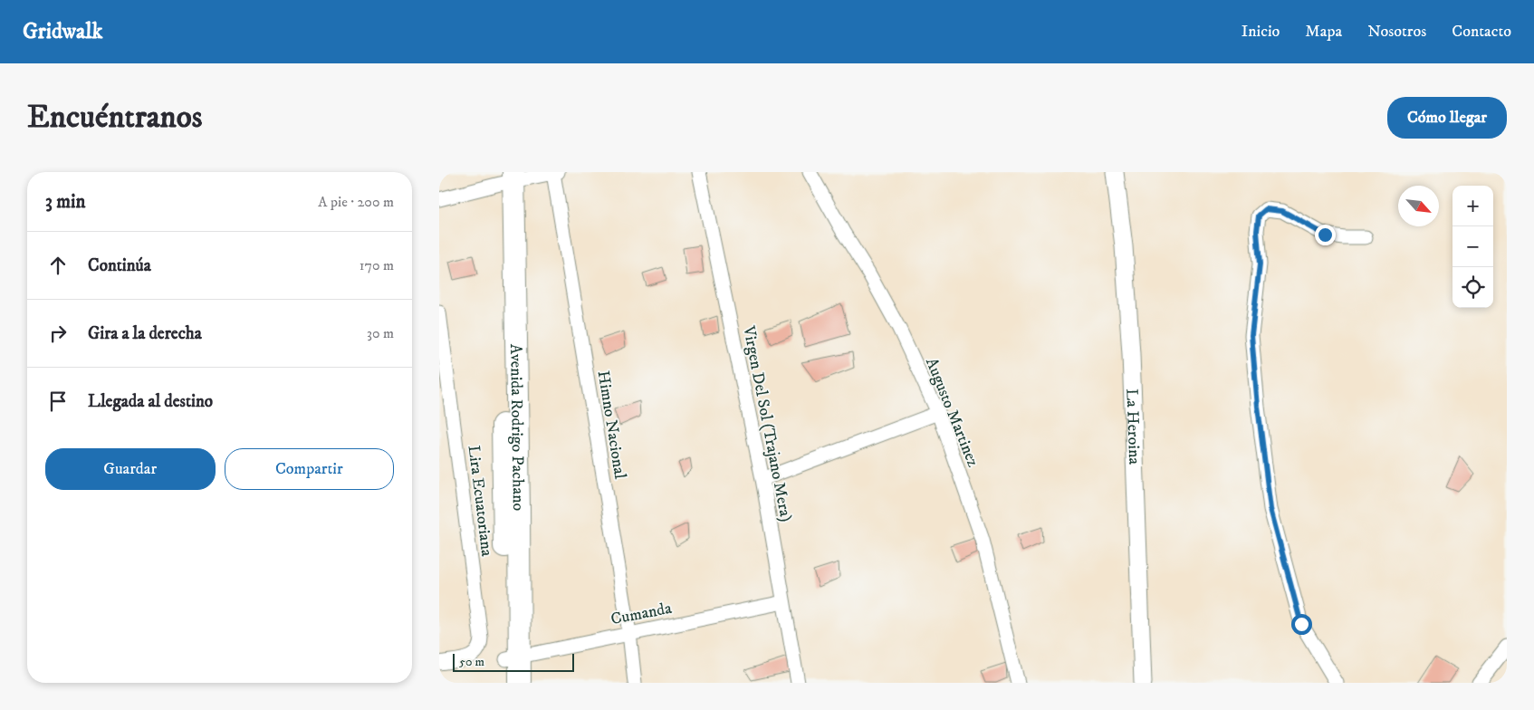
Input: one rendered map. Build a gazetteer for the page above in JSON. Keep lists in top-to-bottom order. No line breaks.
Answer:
{"streets":{"main road":["Avenida Rodrigo Pachano"],"street":["Augusto Martinez","Virgen Del Sol (Trajano Mera)","Himno Nacional","La Heroina","Lira Ecuatoriana","Cumanda"]},"crossings":[["Virgen Del Sol (Trajano Mera)","Cumanda"],["Himno Nacional","Cumanda"],["Avenida Rodrigo Pachano","Cumanda"]],"scale_bar":"50 m","north":"bottom right","page":{"header":"Gridwalk","nav":["Inicio","Mapa","Nosotros","Contacto"],"buttons":["Cómo llegar",["Guardar","Compartir"]],"title":"Encuéntranos","heading":["3 min","A pie · 200 m"],"map_buttons":["+","−"],"list":[["Continúa","170 m"],["Gira a la derecha","30 m"],"Llegada al destino"],"scale":"50 m"}}
